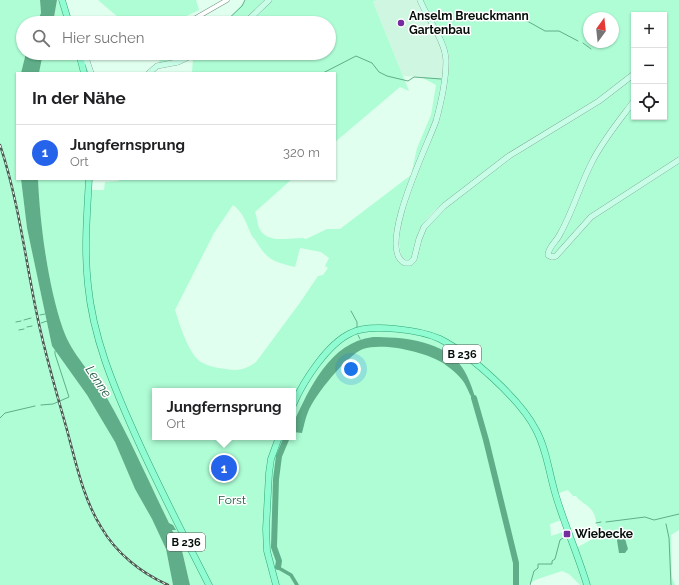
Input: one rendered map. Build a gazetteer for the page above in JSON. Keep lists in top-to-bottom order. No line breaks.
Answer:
{"streets":{"main road":["B 236"]},"water":["Lenne"],"parks":["Forst"],"places":{"other":["Anselm Breuckmann Gartenbau"],"transit":["Wiebecke"]},"north":"top","page":{"map_buttons":["+","−"],"search":"Hier suchen","heading":"In der Nähe","list":[{"mark":"1","name":"Jungfernsprung","note":"Ort","value":"320 m"}],"popup":["Jungfernsprung","Ort"],"pins":"1"}}
